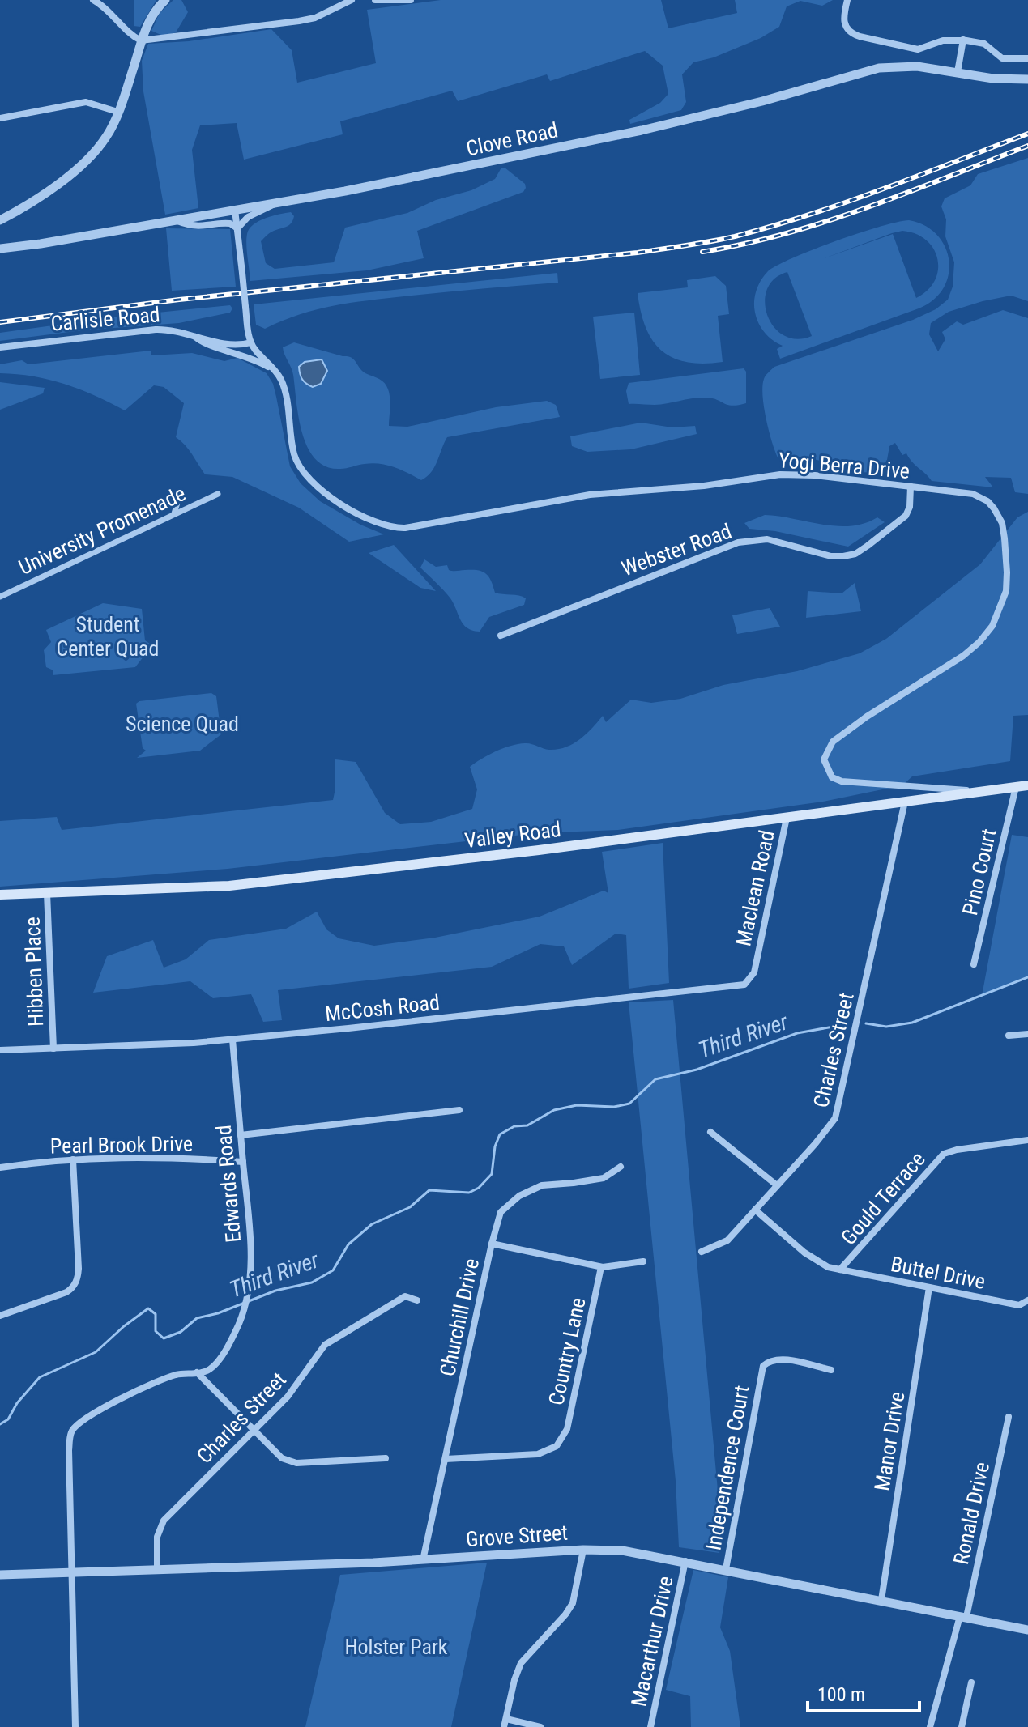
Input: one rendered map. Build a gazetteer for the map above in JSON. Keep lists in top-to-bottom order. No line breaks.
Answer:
{"streets":{"main road":["Valley Road"],"street":["Clove Road","Carlisle Road","Yogi Berra Drive","University Promenade","Webster Road","Pino Court","Maclean Road","Hibben Place","McCosh Road","Charles Street","Pearl Brook Drive","Edwards Road","Gould Terrace","Buttel Drive","Churchill Drive","Country Lane","Manor Drive","Independence Court","Ronald Drive","Grove Street","Macarthur Drive"]},"crossings":[["Carlisle Road","Yogi Berra Drive"],["Yogi Berra Drive","Webster Road"],["Yogi Berra Drive","Valley Road"],["Valley Road","Pino Court"],["Valley Road","Maclean Road"],["Valley Road","Hibben Place"],["Valley Road","Charles Street"],["Maclean Road","McCosh Road"],["Hibben Place","McCosh Road"],["McCosh Road","Edwards Road"],["Charles Street","Buttel Drive"],["Charles Street","Grove Street"],["Pearl Brook Drive","Edwards Road"],["Edwards Road","Grove Street"],["Gould Terrace","Buttel Drive"],["Buttel Drive","Manor Drive"],["Churchill Drive","Country Lane"],["Churchill Drive","Grove Street"],["Manor Drive","Grove Street"],["Independence Court","Grove Street"],["Ronald Drive","Grove Street"],["Grove Street","Macarthur Drive"]],"water":["Third River"],"parks":["Student Center Quad","Science Quad","Holster Park"],"scale_bar":"100 m"}
